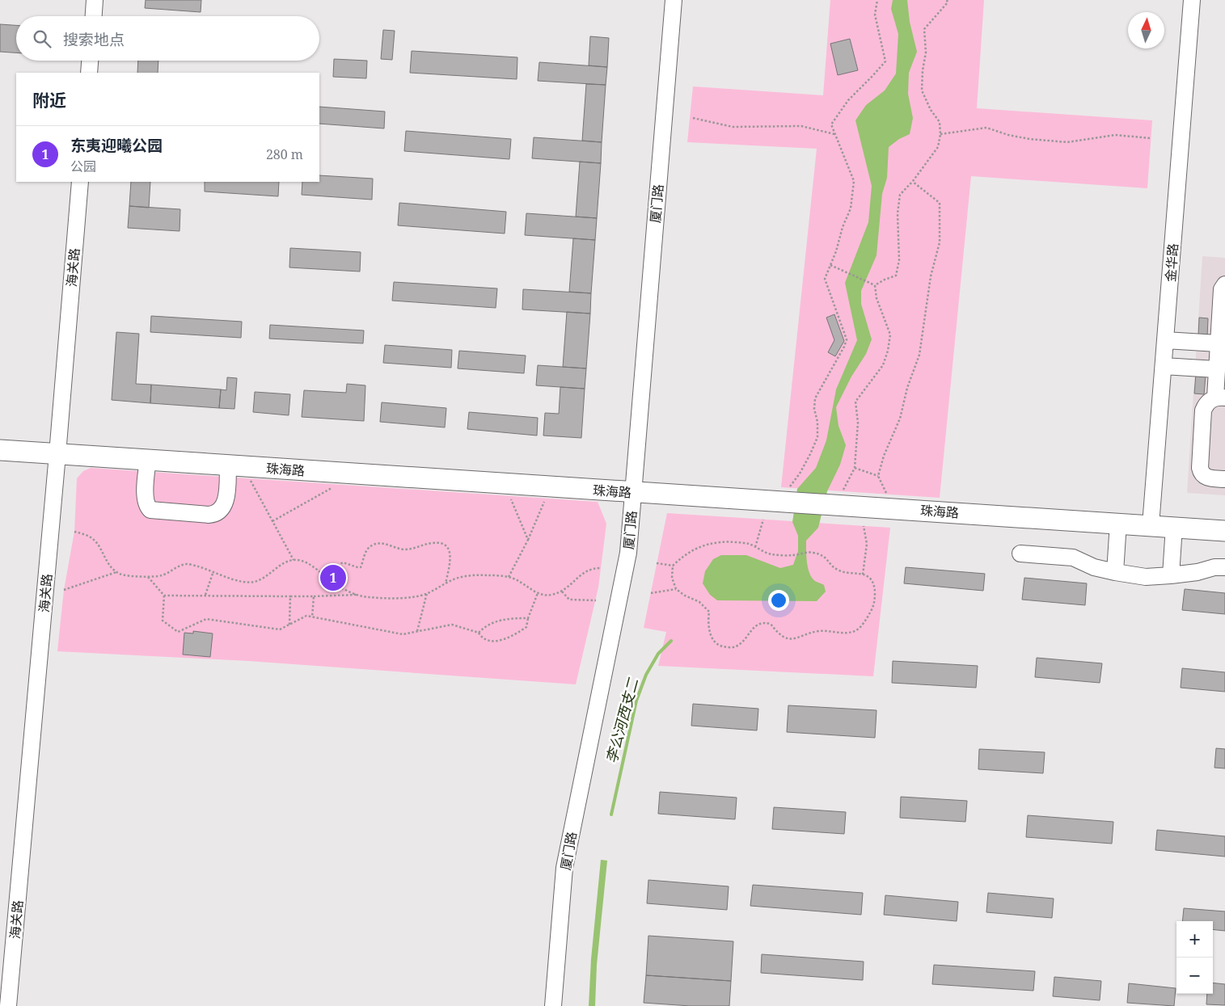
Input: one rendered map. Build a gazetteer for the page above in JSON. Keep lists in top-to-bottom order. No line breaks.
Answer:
{"streets":{"main road":["珠海路"],"street":["厦门路","金华路","海关路"]},"crossings":[["厦门路","珠海路"],["金华路","珠海路"],["海关路","珠海路"]],"water":["李公河西支二"],"north":"top","page":{"search":"搜索地点","heading":"附近","list":[{"mark":"1","name":"东夷迎曦公园","note":"公园","value":"280 m"}],"pins":"1","map_buttons":["+","−"]}}
